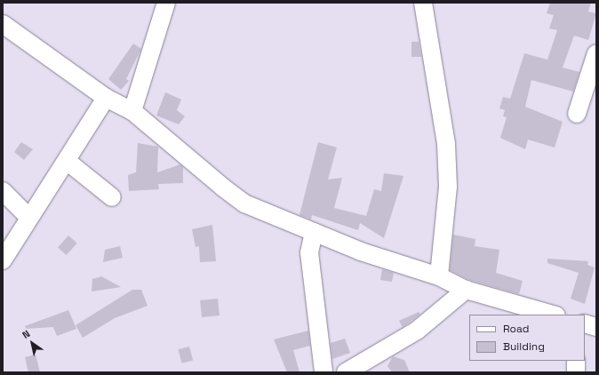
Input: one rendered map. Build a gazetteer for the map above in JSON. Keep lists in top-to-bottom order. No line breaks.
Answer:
{"legend":["Road","Building"],"north":"top left"}
